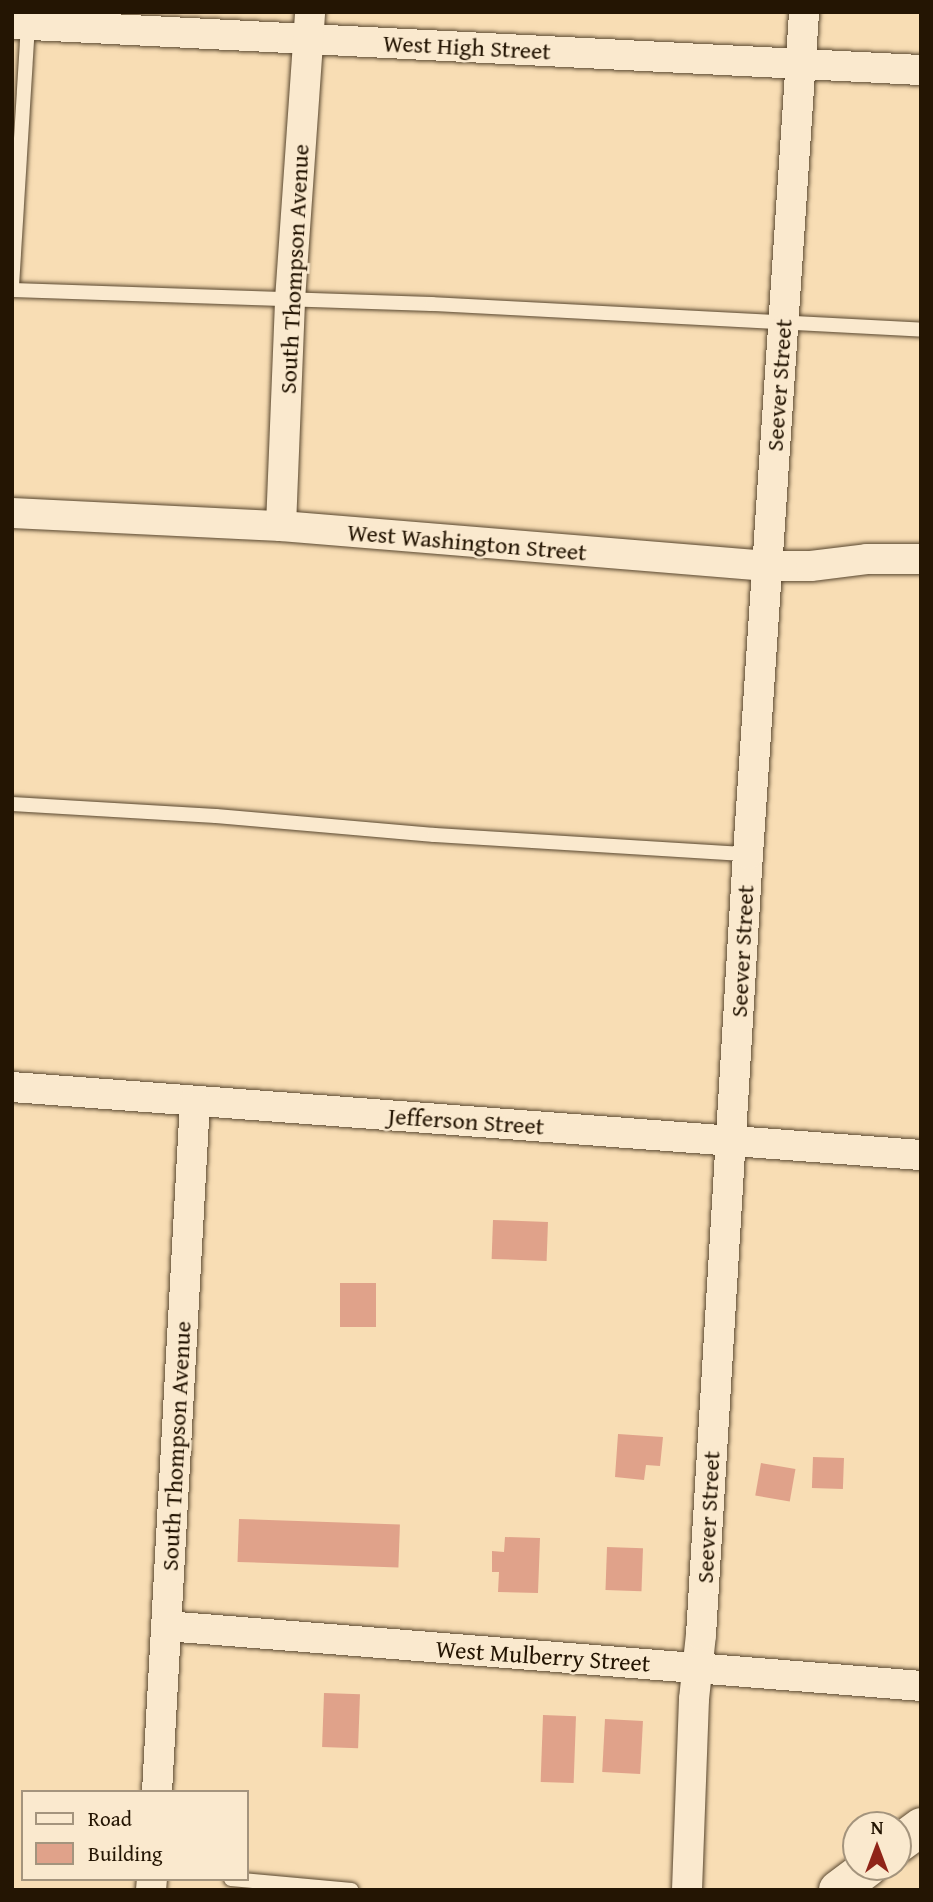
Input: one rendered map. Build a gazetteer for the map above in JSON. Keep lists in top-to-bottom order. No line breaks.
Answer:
{"streets":{"street":["West High Street","South Thompson Avenue","Seever Street","West Washington Street","Jefferson Street","West Mulberry Street"]},"crossings":[["West High Street","South Thompson Avenue"],["West High Street","Seever Street"],["South Thompson Avenue","West Washington Street"],["South Thompson Avenue","Jefferson Street"],["South Thompson Avenue","West Mulberry Street"],["Seever Street","West Washington Street"],["Seever Street","Jefferson Street"],["Seever Street","West Mulberry Street"]],"legend":["Road","Building"],"north":"top"}
